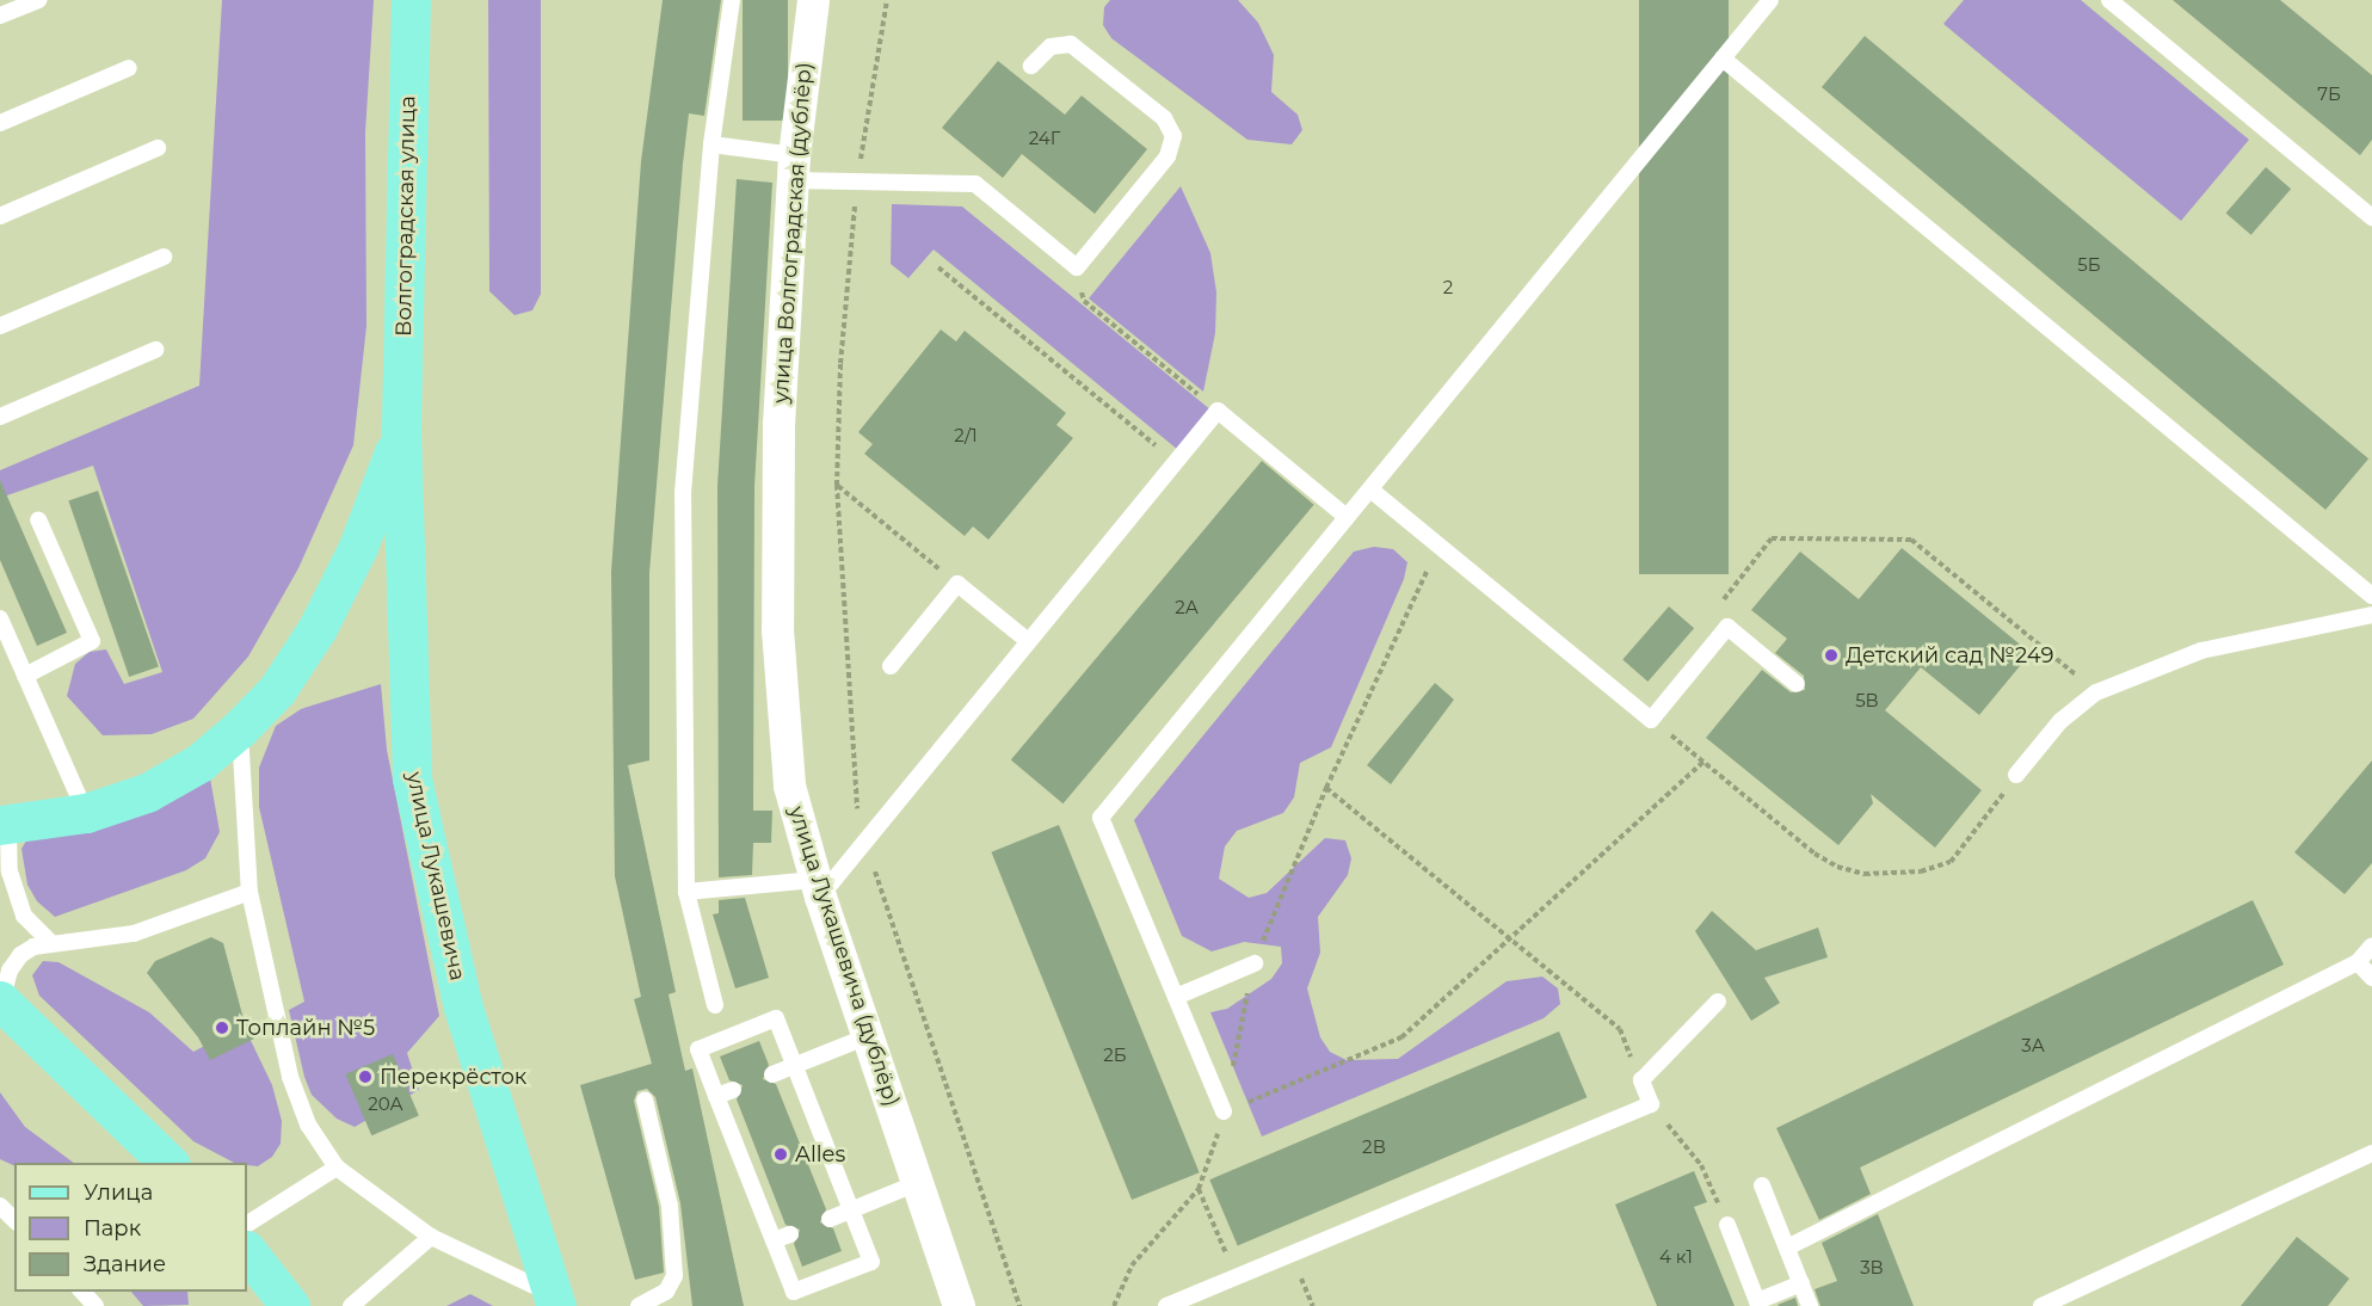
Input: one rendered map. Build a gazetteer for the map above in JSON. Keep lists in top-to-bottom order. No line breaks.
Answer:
{"streets":{"main road":["Волгоградская улица","улица Лукашевича"],"street":["улица Волгоградская (дублёр)","улица Лукашевича (дублёр)"]},"crossings":[["Волгоградская улица","улица Лукашевича"],["улица Волгоградская (дублёр)","улица Лукашевича (дублёр)"]],"places":["Детский сад №249","Топлайн №5","Перекрёсток","Alles"],"house_numbers":["7Б","24Г","5Б","2","2/1","2А","5В","3А","2Б","20А","2В","4 к1","3В"],"legend":["Улица","Парк","Здание"]}
